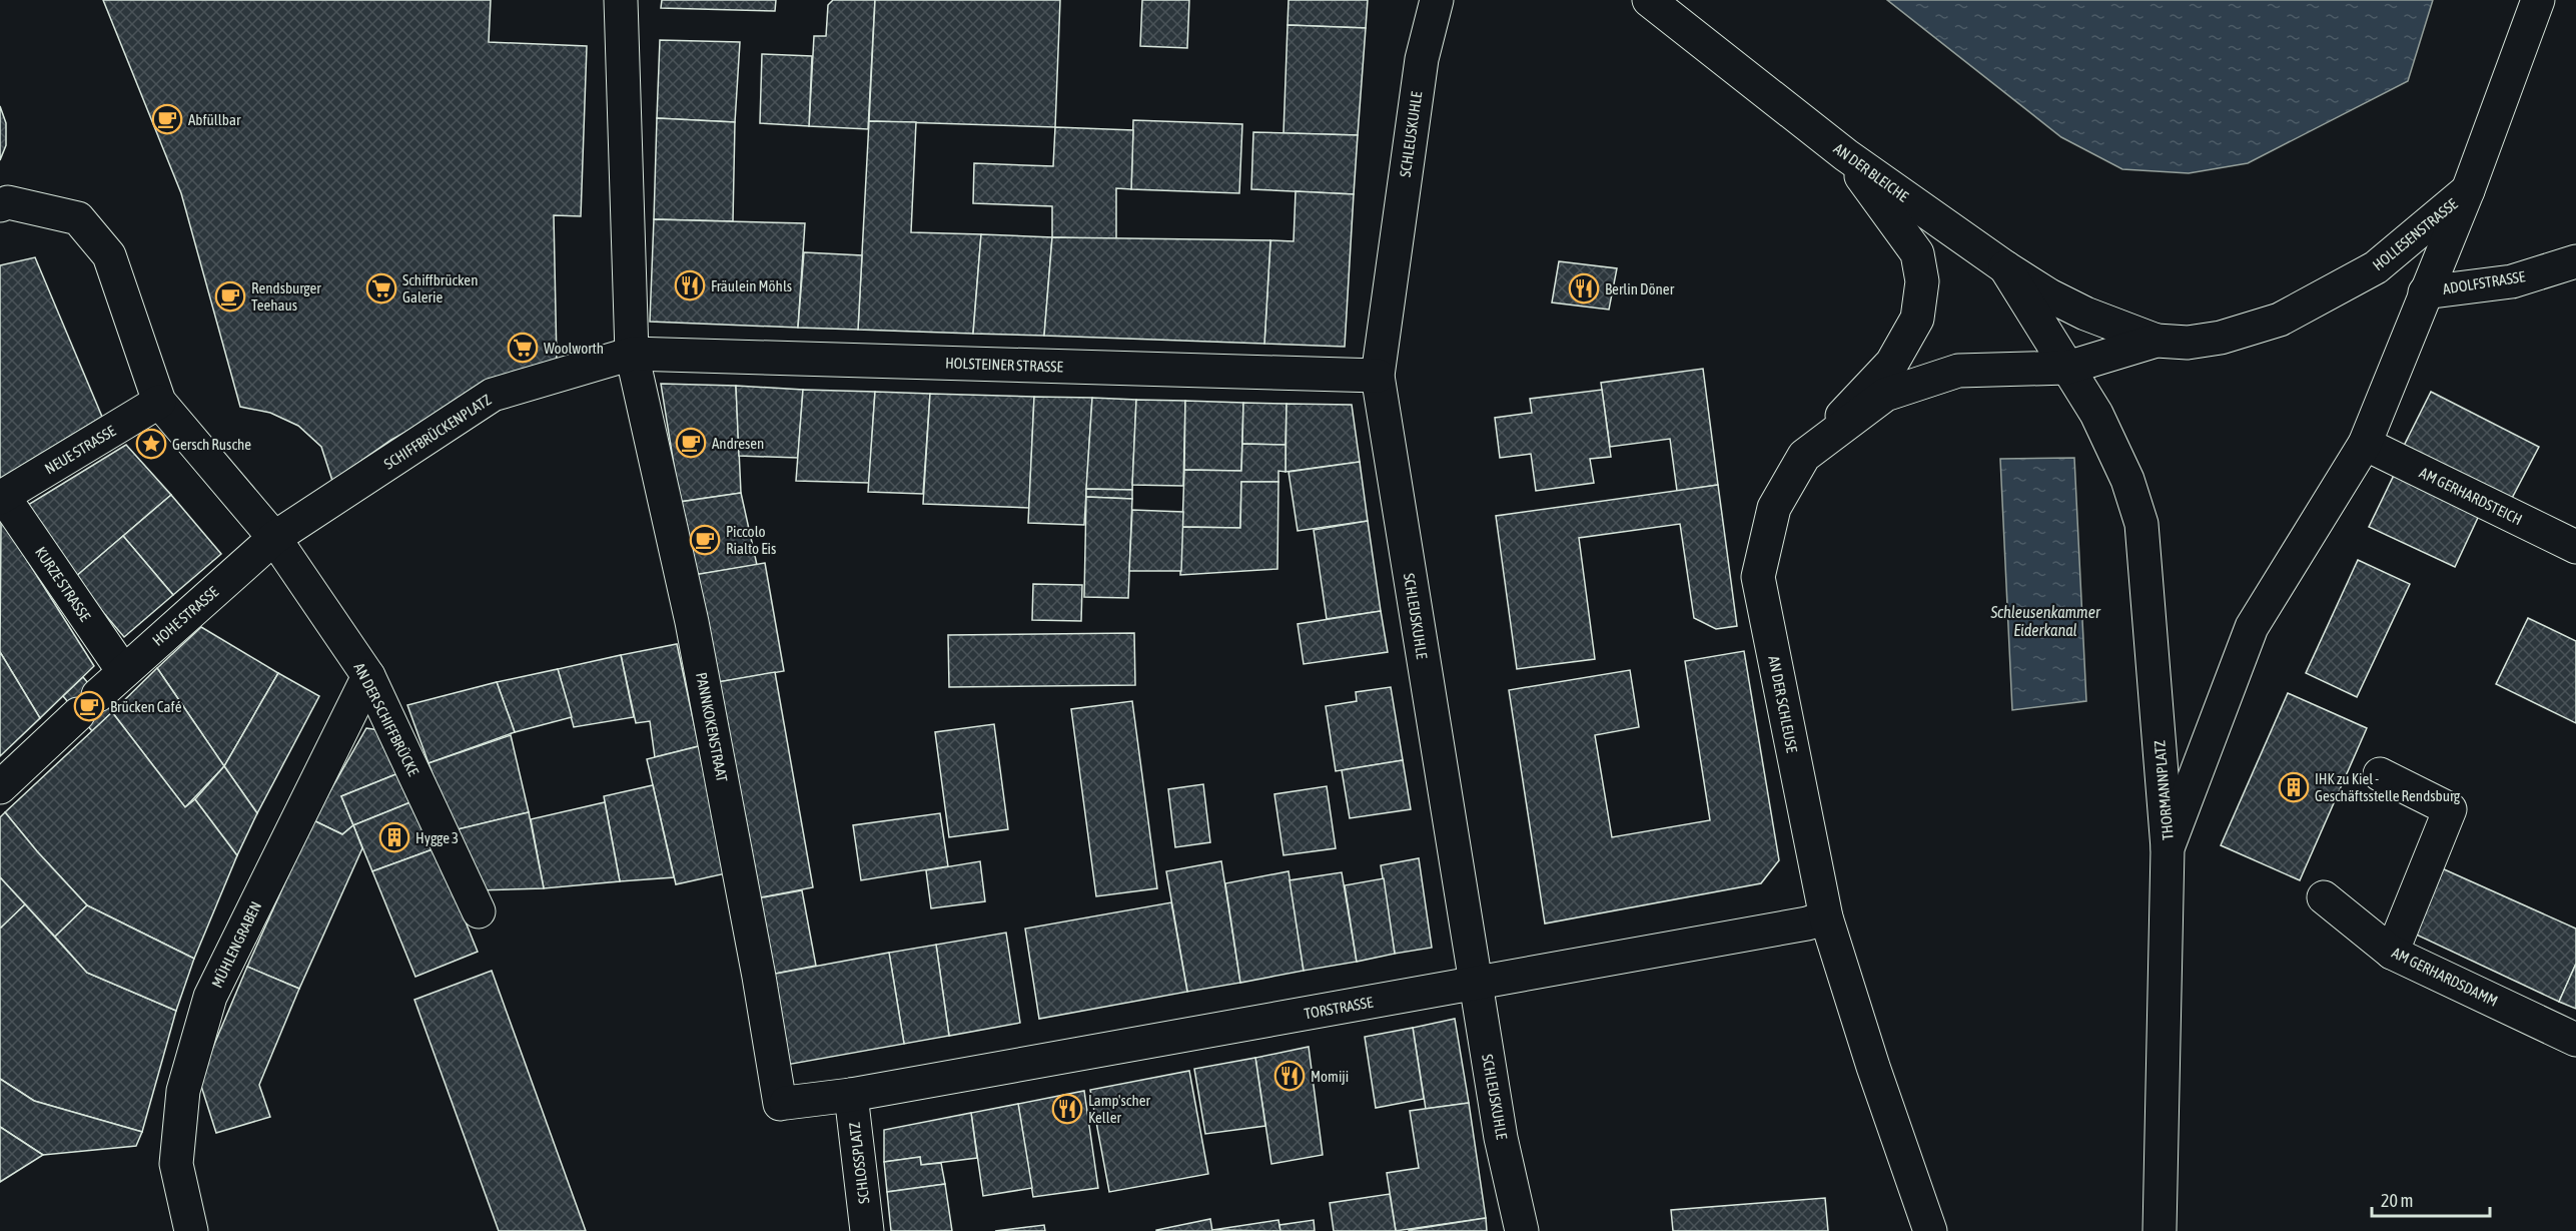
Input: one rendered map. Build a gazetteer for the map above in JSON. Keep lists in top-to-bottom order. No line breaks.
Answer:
{"streets":{"street":["SCHLEUSKUHLE","AN DER BLEICHE","HOLLESENSTRASSE","ADOLFSTRASSE","HOLSTEINER STRASSE","SCHIFFBRÜCKENPLATZ","NEUE STRASSE","AM GERHARDSTEICH","KURZE STRASSE","HOHE STRASSE","AN DER SCHLEUSE","AN DER SCHIFFBRÜCKE","PANNKOKENSTRAAT","THORMANNPLATZ","MÜHLENGRABEN","AM GERHARDSDAMM","TORSTRASSE","SCHLOSSPLATZ"]},"crossings":[["SCHLEUSKUHLE","HOLSTEINER STRASSE"],["SCHLEUSKUHLE","TORSTRASSE"],["AN DER BLEICHE","HOLLESENSTRASSE"],["AN DER BLEICHE","AN DER SCHLEUSE"],["AN DER BLEICHE","THORMANNPLATZ"],["HOLLESENSTRASSE","AN DER SCHLEUSE"],["HOLLESENSTRASSE","THORMANNPLATZ"],["HOLSTEINER STRASSE","SCHIFFBRÜCKENPLATZ"],["HOLSTEINER STRASSE","PANNKOKENSTRAAT"],["SCHIFFBRÜCKENPLATZ","HOHE STRASSE"],["SCHIFFBRÜCKENPLATZ","AN DER SCHIFFBRÜCKE"],["SCHIFFBRÜCKENPLATZ","PANNKOKENSTRAAT"],["NEUE STRASSE","KURZE STRASSE"],["KURZE STRASSE","HOHE STRASSE"],["HOHE STRASSE","AN DER SCHIFFBRÜCKE"],["AN DER SCHLEUSE","THORMANNPLATZ"],["AN DER SCHLEUSE","TORSTRASSE"],["AN DER SCHIFFBRÜCKE","MÜHLENGRABEN"],["PANNKOKENSTRAAT","TORSTRASSE"],["PANNKOKENSTRAAT","SCHLOSSPLATZ"],["TORSTRASSE","SCHLOSSPLATZ"]],"water":["Schleusenkammer Eiderkanal"],"places":{"cafe":["Abfüllbar","Rendsburger Teehaus","Andresen","Piccolo Rialto Eis","Brücken Café"],"restaurant":["Fräulein Möhls","Berlin Döner","Momiji","Lamp'scher Keller"],"supermarket":["Schiffbrücken Galerie","Woolworth"],"place":["Gersch Rusche"],"building":["IHK zu Kiel - Geschäftsstelle Rendsburg","Hygge 3"]},"scale_bar":"20 m"}
